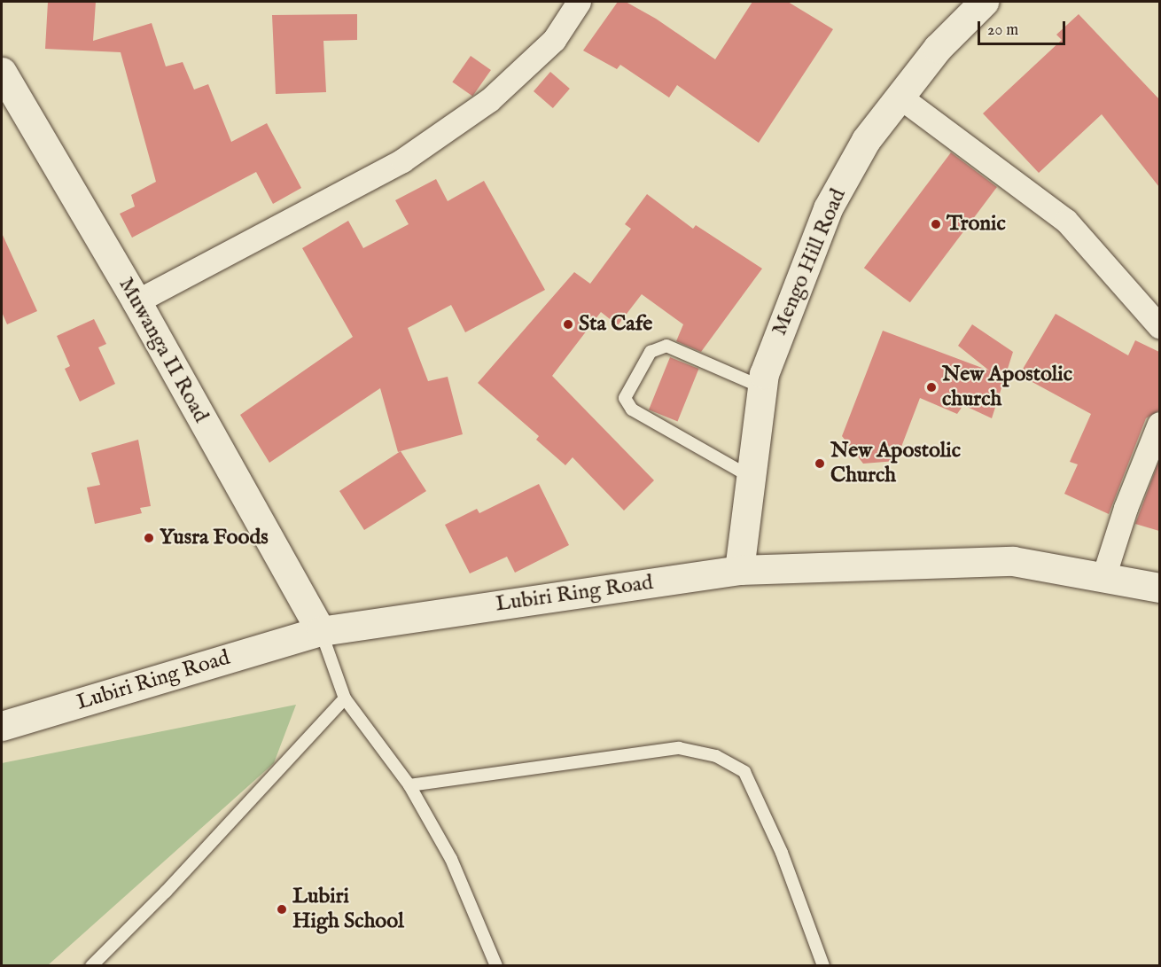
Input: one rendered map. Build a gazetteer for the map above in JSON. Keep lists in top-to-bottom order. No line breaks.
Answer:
{"streets":{"main road":["Mengo Hill Road","Muwanga II Road","Lubiri Ring Road"]},"crossings":[["Mengo Hill Road","Lubiri Ring Road"],["Muwanga II Road","Lubiri Ring Road"]],"places":["Tronic","Sta Cafe","New Apostolic church","New Apostolic Church","Yusra Foods","Lubiri High School"],"scale_bar":"20 m"}
